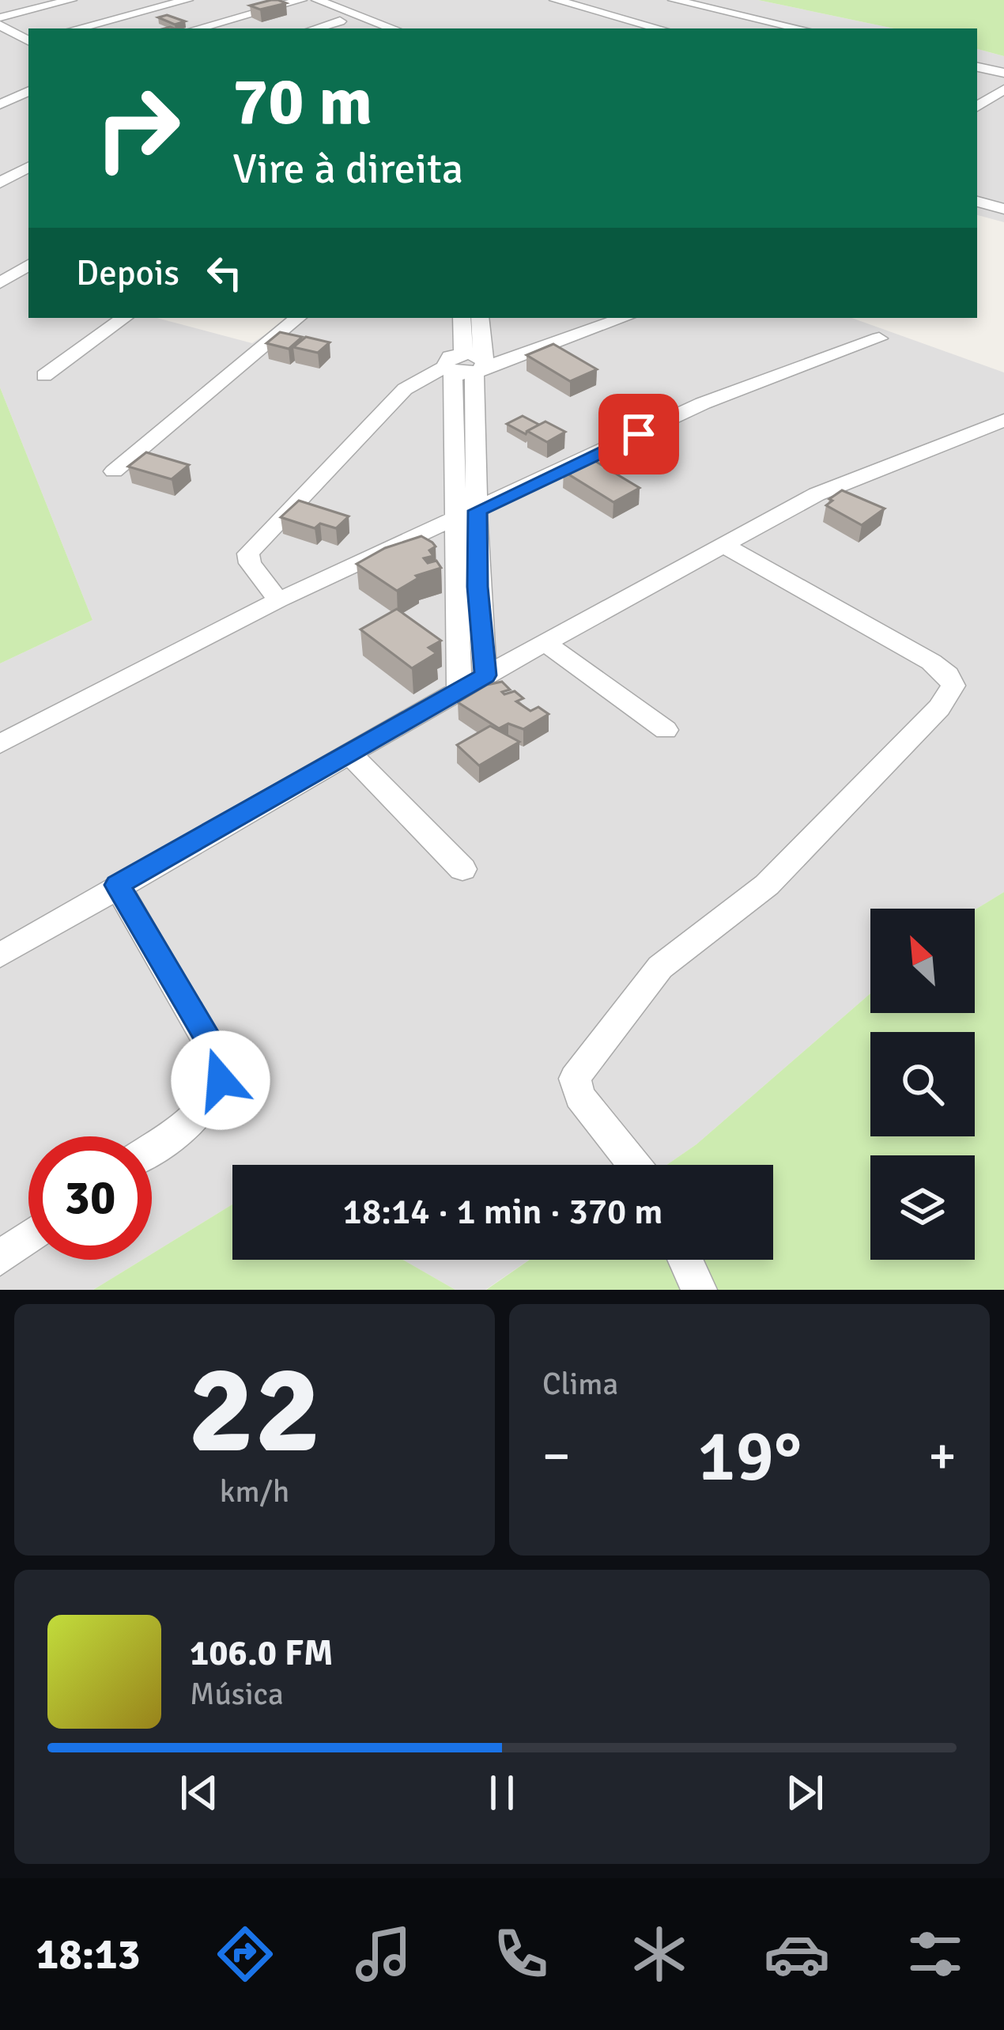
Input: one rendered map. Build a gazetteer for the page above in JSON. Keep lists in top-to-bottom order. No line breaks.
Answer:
{"north":"top left","page":{"turn":["70 m","Vire à direita"],"then":"Depois","limit":"30","trip":"18:14 · 1 min · 370 m","tile":[["22","km/h"],"Clima"],"heat":["−","19°","+"],"song":["106.0 FM","Música"],"tabs":"18:13"}}
